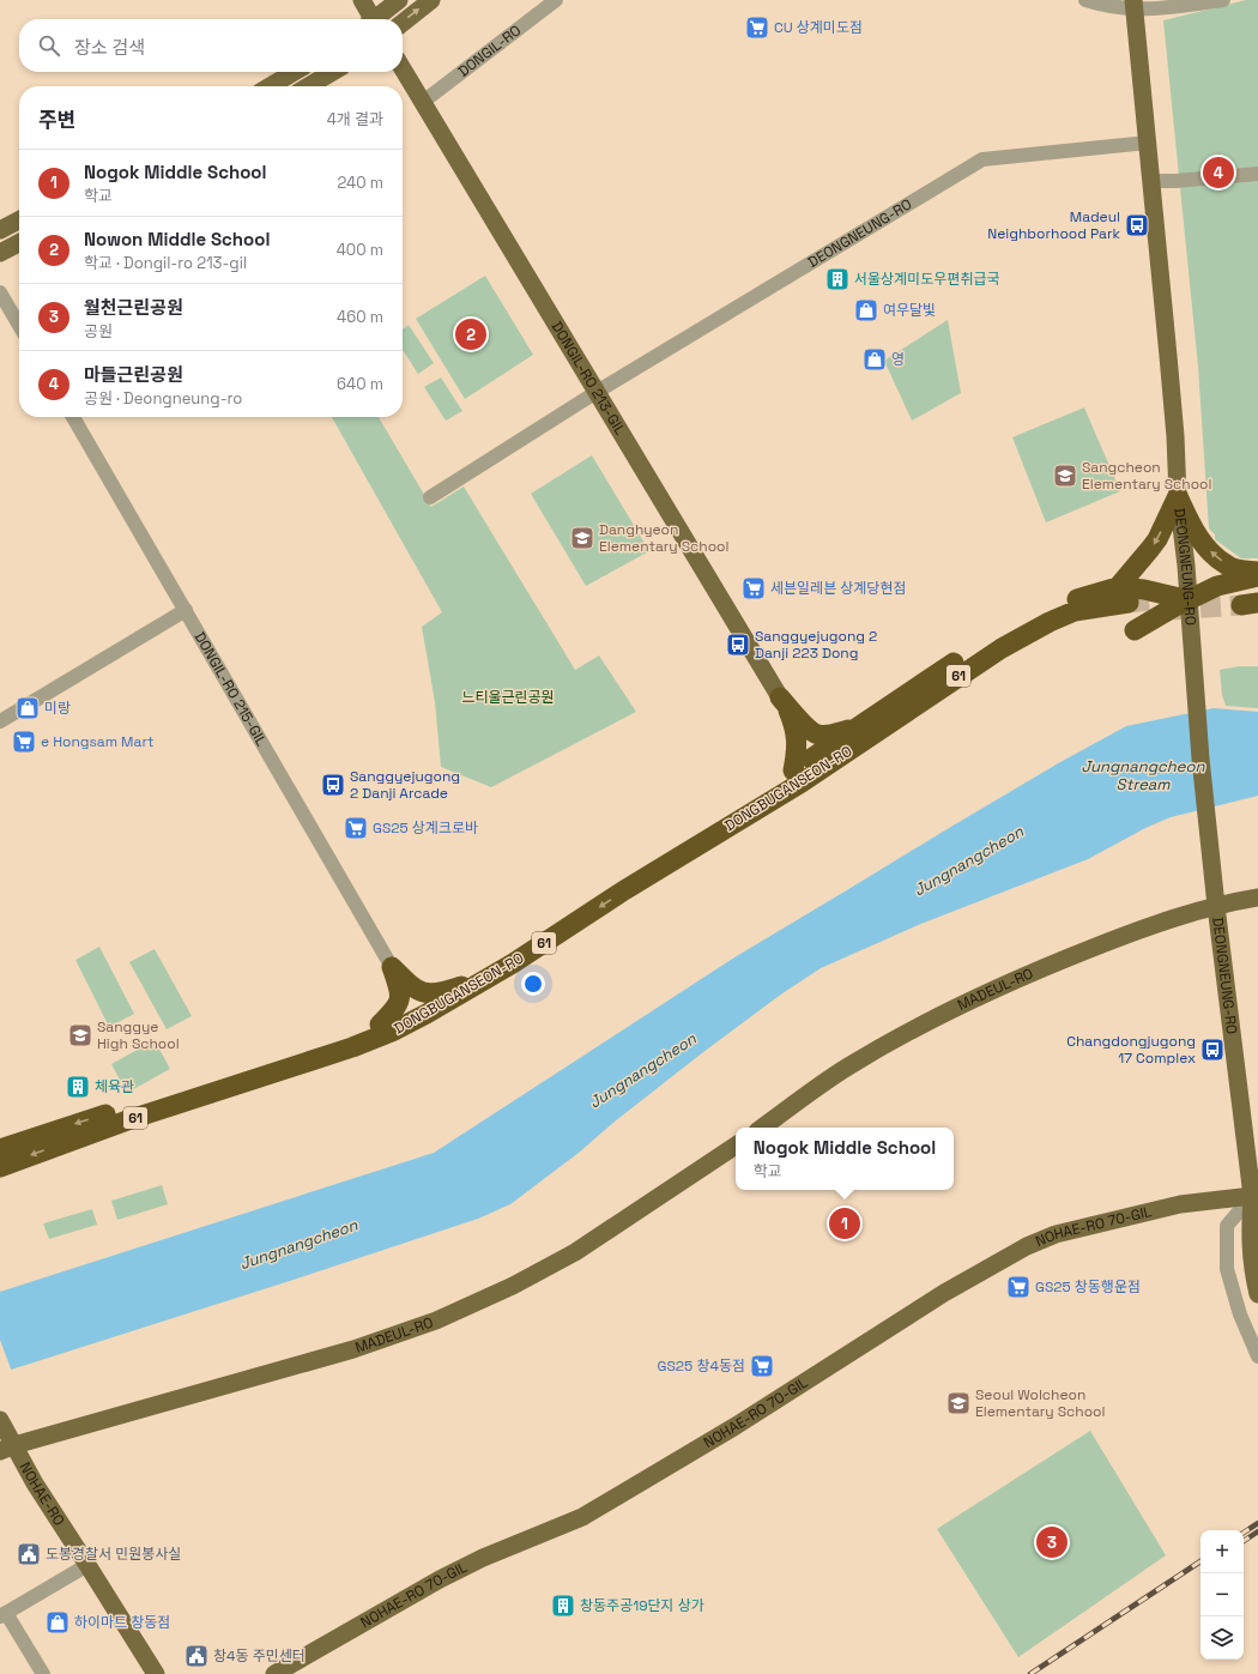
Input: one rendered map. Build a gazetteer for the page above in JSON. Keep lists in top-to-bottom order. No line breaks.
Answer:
{"streets":{"highway":["61","DONGBUGANSEON-RO"],"main road":["DEONGNEUNG-RO","DONGIL-RO 213-GIL","MADEUL-RO","NOHAE-RO 70-GIL","NOHAE-RO"],"street":["DONGIL-RO","DONGIL-RO 215-GIL"]},"crossings":[["DONGIL-RO","DONGIL-RO 213-GIL"],["DEONGNEUNG-RO","DONGIL-RO 213-GIL"],["DEONGNEUNG-RO","MADEUL-RO"],["DEONGNEUNG-RO","NOHAE-RO 70-GIL"],["MADEUL-RO","NOHAE-RO"]],"water":["Jungnangcheon Stream","Jungnangcheon"],"parks":["느티울근린공원"],"places":{"supermarket":["CU 상계미도점","세븐일레븐 상계당현점","e Hongsam Mart","GS25 상계크로바","GS25 창동행운점","GS25 창4동점"],"bus stop":["Madeul Neighborhood Park","Sanggyejugong 2 Danji 223 Dong","Sanggyejugong 2 Danji Arcade","Changdongjugong 17 Complex"],"building":["서울상계미도우편취급국","체육관","창동주공19단지 상가"],"shop":["여우달빛","영","미랑","하이마트 창동점"],"school or university":["Sangcheon Elementary School","Danghyeon Elementary School","Sanggye High School","Seoul Wolcheon Elementary School"],"public building":["도봉경찰서 민원봉사실","창4동 주민센터"]},"page":{"search":"장소 검색","heading":["주변","4개 결과"],"list":[{"mark":"1","name":"Nogok Middle School","note":"학교","value":"240 m"},{"mark":"2","name":"Nowon Middle School","note":"학교 · Dongil-ro 213-gil","value":"400 m"},{"mark":"3","name":"월천근린공원","note":"공원","value":"460 m"},{"mark":"4","name":"마들근린공원","note":"공원 · Deongneung-ro","value":"640 m"}],"pins":["4","2","1","3"],"popup":["Nogok Middle School","학교"],"map_buttons":["+","−"]}}
